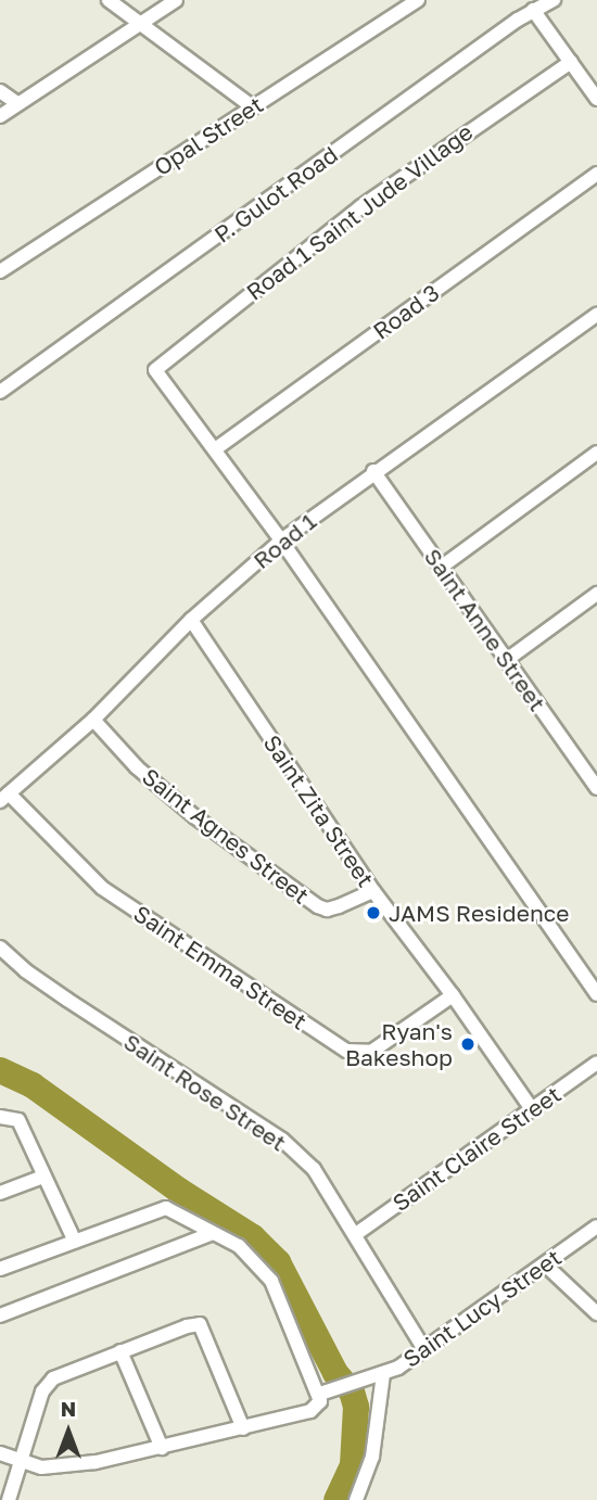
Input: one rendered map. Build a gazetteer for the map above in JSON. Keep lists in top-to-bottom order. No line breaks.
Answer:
{"streets":{"street":["Opal Street","P. Gulot Road","Road 1 Saint Jude Village","Road 3","Road 1","Saint Anne Street","Saint Zita Street","Saint Agnes Street","Saint Emma Street","Saint Rose Street","Saint Claire Street","Saint Lucy Street"]},"crossings":[["Road 1 Saint Jude Village","Road 3"],["Road 1","Saint Anne Street"],["Road 1","Saint Zita Street"],["Road 1","Saint Agnes Street"],["Road 1","Saint Emma Street"],["Saint Zita Street","Saint Agnes Street"],["Saint Zita Street","Saint Emma Street"],["Saint Zita Street","Saint Claire Street"],["Saint Rose Street","Saint Claire Street"],["Saint Rose Street","Saint Lucy Street"]],"places":["JAMS Residence","Ryan's Bakeshop"],"north":"top"}
